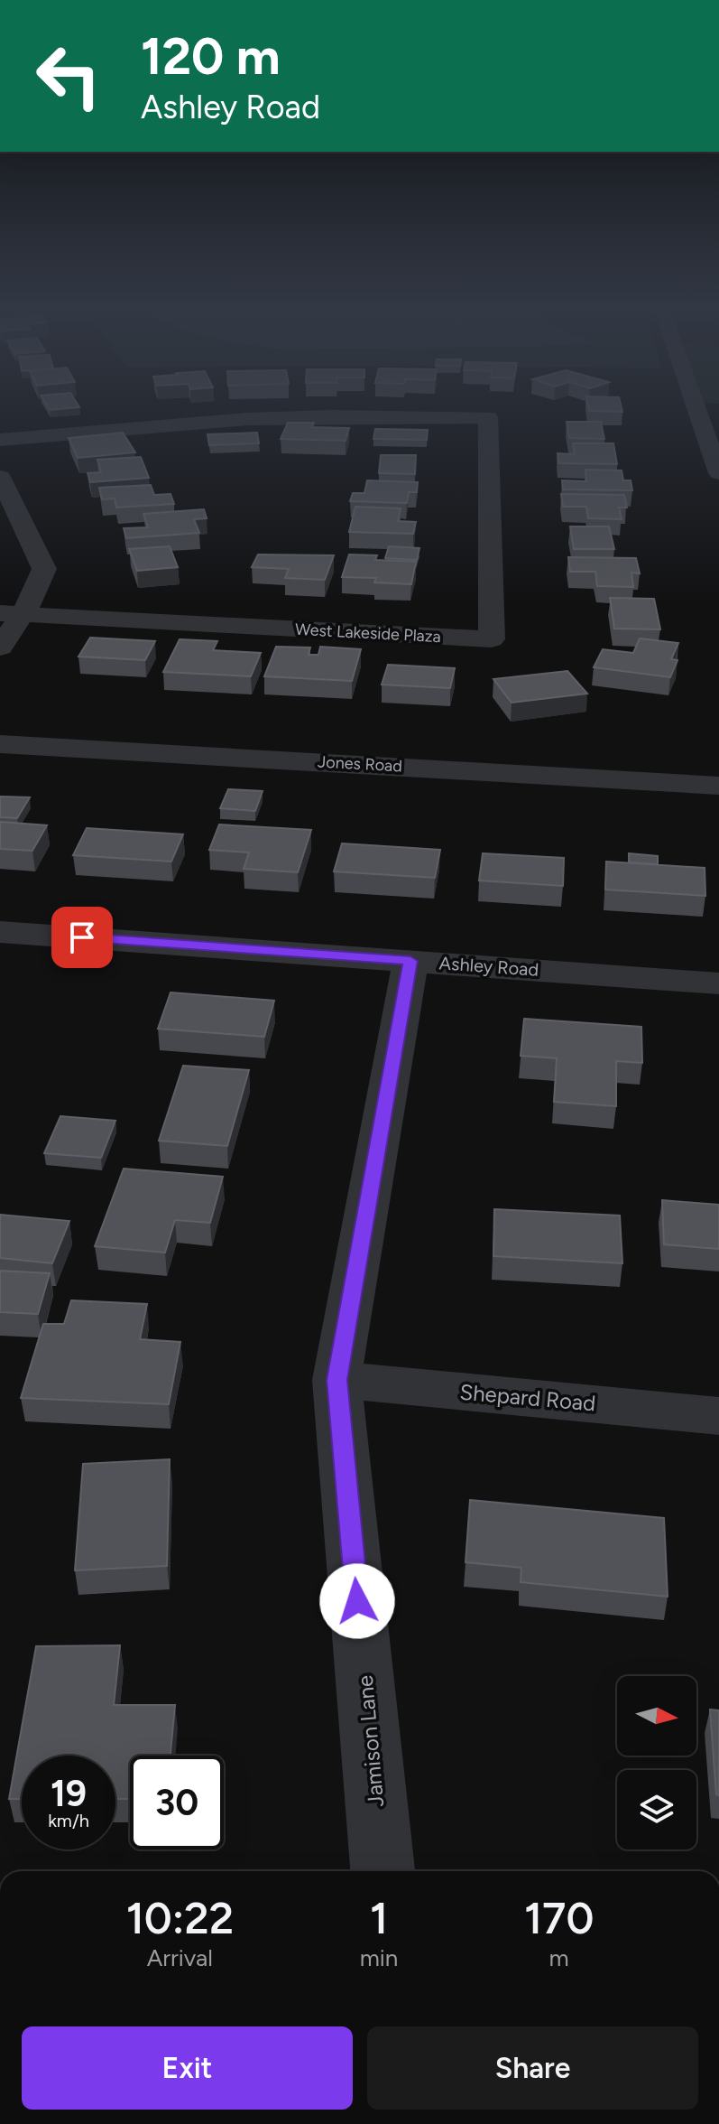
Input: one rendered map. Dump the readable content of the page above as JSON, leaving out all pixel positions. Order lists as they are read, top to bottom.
{
  "streets": {
    "street": [
      "West Lakeside Plaza",
      "Jones Road",
      "Ashley Road",
      "Shepard Road",
      "Jamison Lane"
    ]
  },
  "crossings": [
    ["Ashley Road", "Jamison Lane"],
    ["Shepard Road", "Jamison Lane"]
  ],
  "north": "right",
  "page": {
    "turn": ["120 m", "Ashley Road"],
    "speed": "19 km/h",
    "limit": "30",
    "eta": [
      "10:22",
      "Arrival",
      "1",
      "min",
      "170",
      "m"
    ],
    "buttons": ["Exit", "Share"]
  }
}
